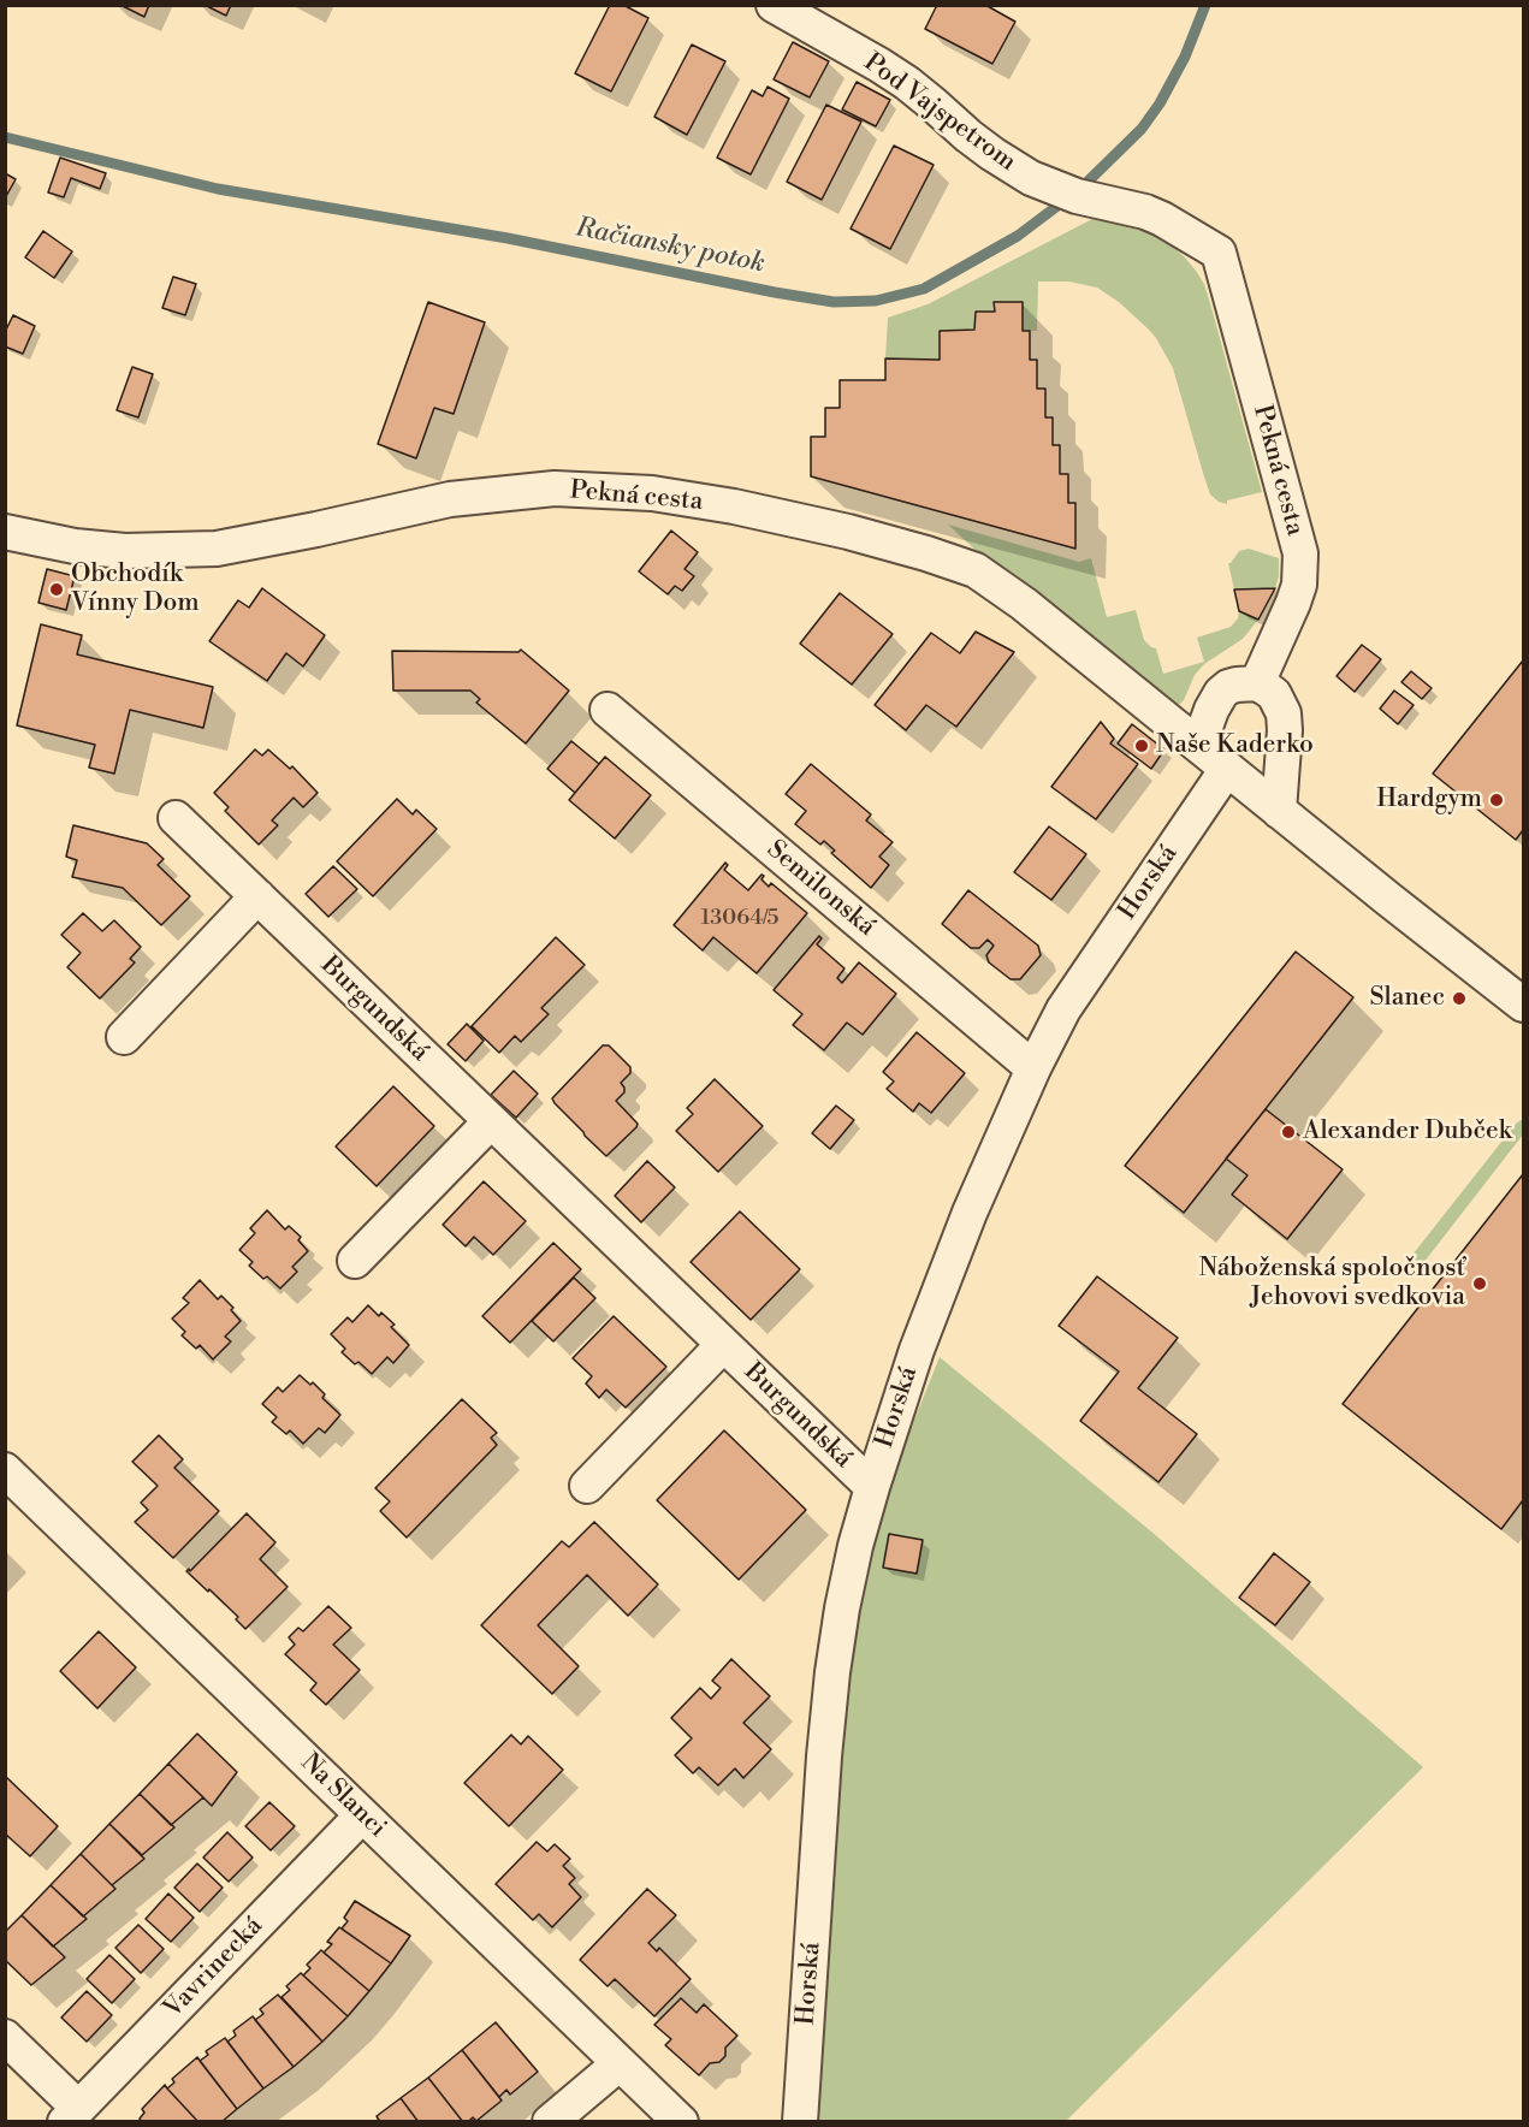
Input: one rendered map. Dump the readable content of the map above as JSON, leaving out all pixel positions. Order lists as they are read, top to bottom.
{
  "streets": {
    "street": [
      "Pod Vajspetrom",
      "Pekná cesta",
      "Horská",
      "Semilonská",
      "Burgundská",
      "Na Slanci",
      "Vavrinecká"
    ]
  },
  "crossings": [
    ["Pod Vajspetrom", "Pekná cesta"],
    ["Pekná cesta", "Horská"],
    ["Horská", "Semilonská"],
    ["Horská", "Burgundská"],
    ["Na Slanci", "Vavrinecká"]
  ],
  "water": ["Račiansky potok"],
  "places": [
    "Obchodík Vínny Dom",
    "Naše Kaderko",
    "Hardgym",
    "Slanec",
    "Alexander Dubček",
    "Náboženská spoločnosť Jehovovi svedkovia"
  ],
  "house_numbers": ["13064/5"]
}
